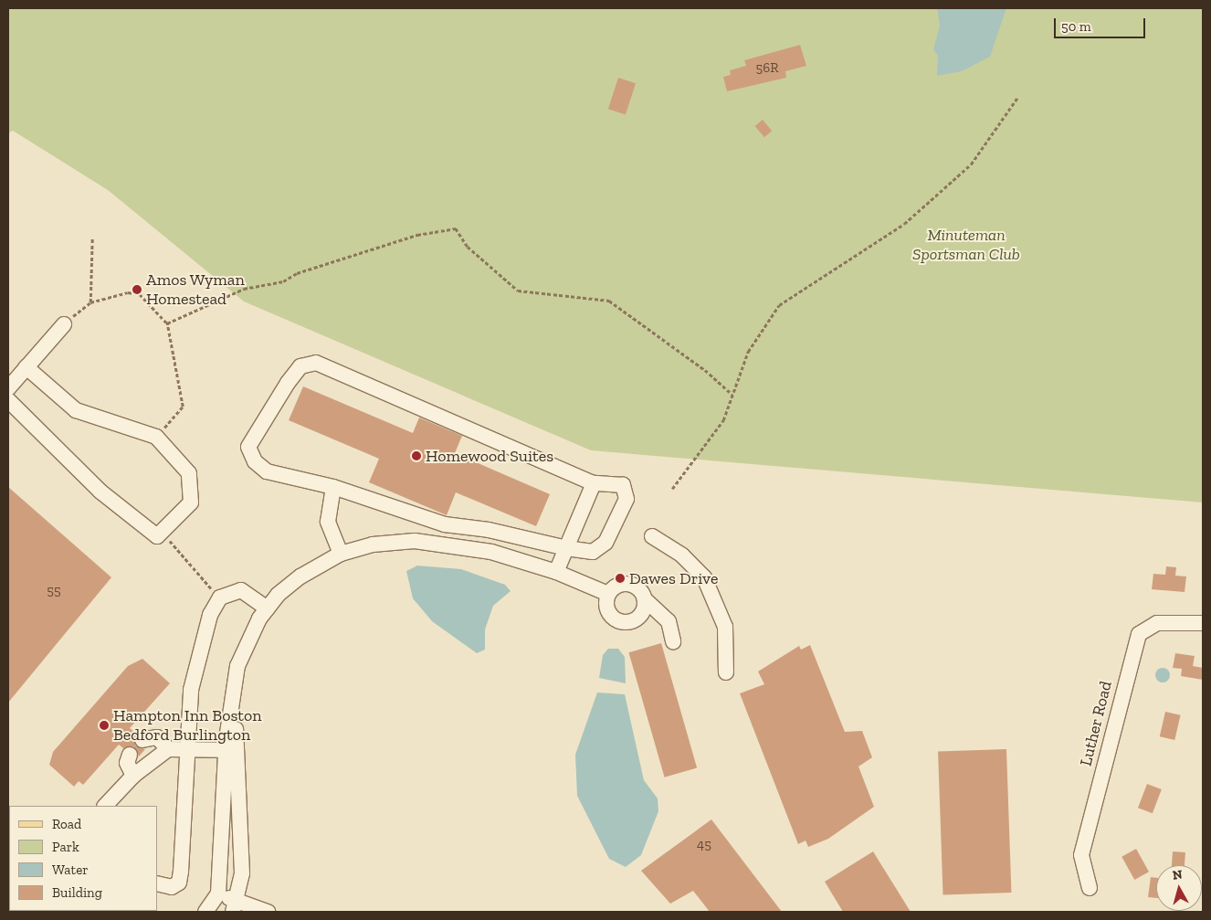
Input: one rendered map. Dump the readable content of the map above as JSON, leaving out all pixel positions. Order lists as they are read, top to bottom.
{
  "streets": {
    "street": ["Luther Road"]
  },
  "parks": ["Minuteman Sportsman Club"],
  "places": [
    "Amos Wyman Homestead",
    "Homewood Suites",
    "Dawes Drive",
    "Hampton Inn Boston Bedford Burlington"
  ],
  "house_numbers": ["56R", "55", "45"],
  "legend": [
    "Road",
    "Park",
    "Water",
    "Building"
  ],
  "scale_bar": "50 m",
  "north": "top"
}
